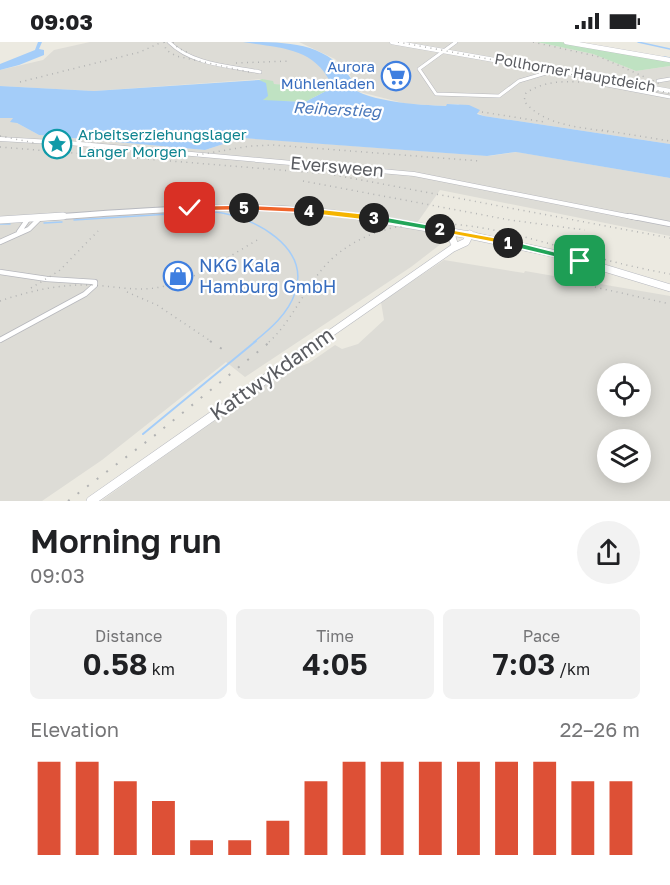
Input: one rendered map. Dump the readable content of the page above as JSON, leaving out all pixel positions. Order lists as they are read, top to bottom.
{
  "streets": {
    "main road": ["Pollhorner Hauptdeich", "Kattwykdamm"],
    "street": ["Eversween"]
  },
  "water": ["Reiherstieg"],
  "places": {
    "supermarket": ["Aurora Mühlenladen"],
    "place": ["Arbeitserziehungslager Langer Morgen"],
    "shop": ["NKG Kala Hamburg GmbH"]
  },
  "page": {
    "status": "09:03",
    "pins": [
      "5",
      "4",
      "3",
      "2",
      "1"
    ],
    "heading": ["Morning run", "09:03"],
    "stats": [
      ["Distance", "0.58 km"],
      ["Time", "4:05"],
      ["Pace", "7:03 /km"]
    ],
    "chart": ["Elevation", "22–26 m"]
  }
}
